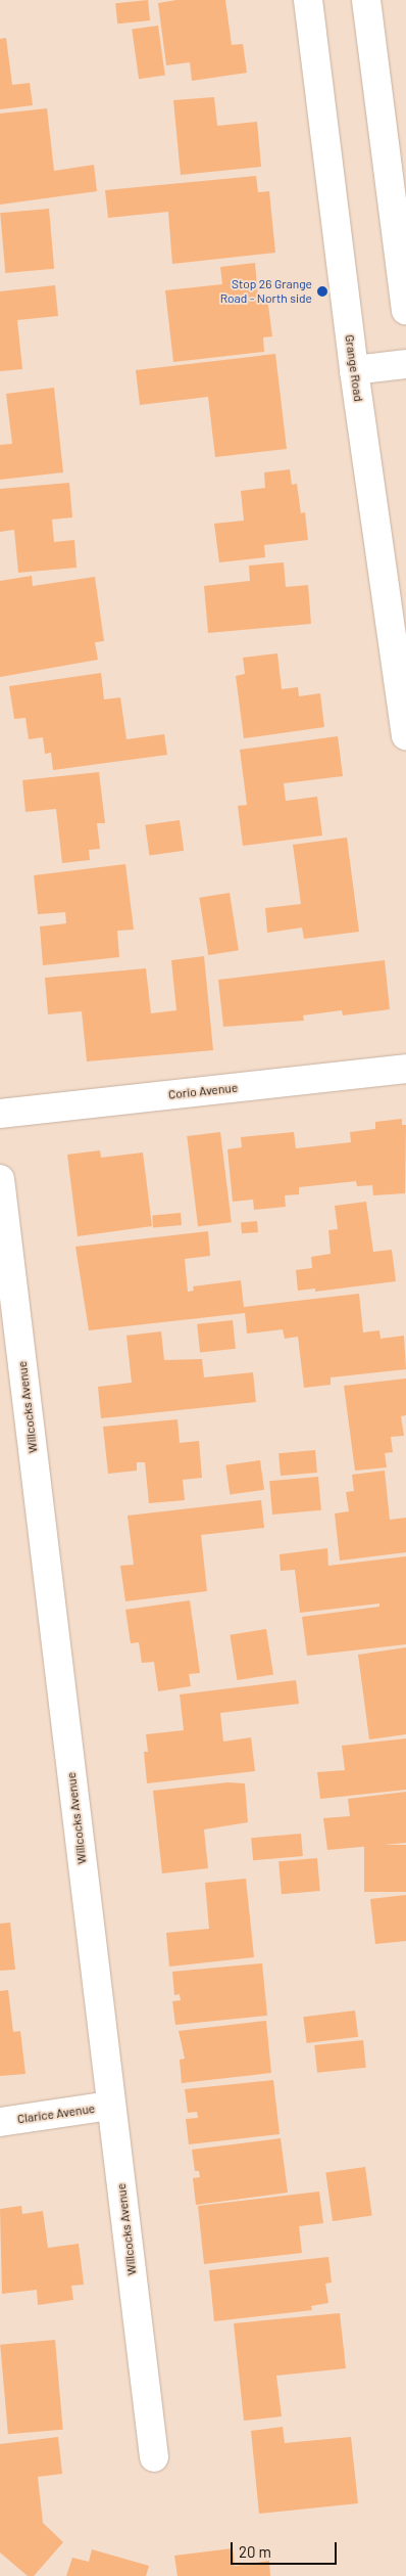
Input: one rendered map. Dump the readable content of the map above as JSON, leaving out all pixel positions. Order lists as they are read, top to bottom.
{
  "streets": {
    "street": [
      "Grange Road",
      "Corio Avenue",
      "Willcocks Avenue",
      "Clarice Avenue"
    ]
  },
  "crossings": [
    ["Willcocks Avenue", "Clarice Avenue"]
  ],
  "places": ["Stop 26 Grange Road - North side"],
  "scale_bar": "20 m"
}
